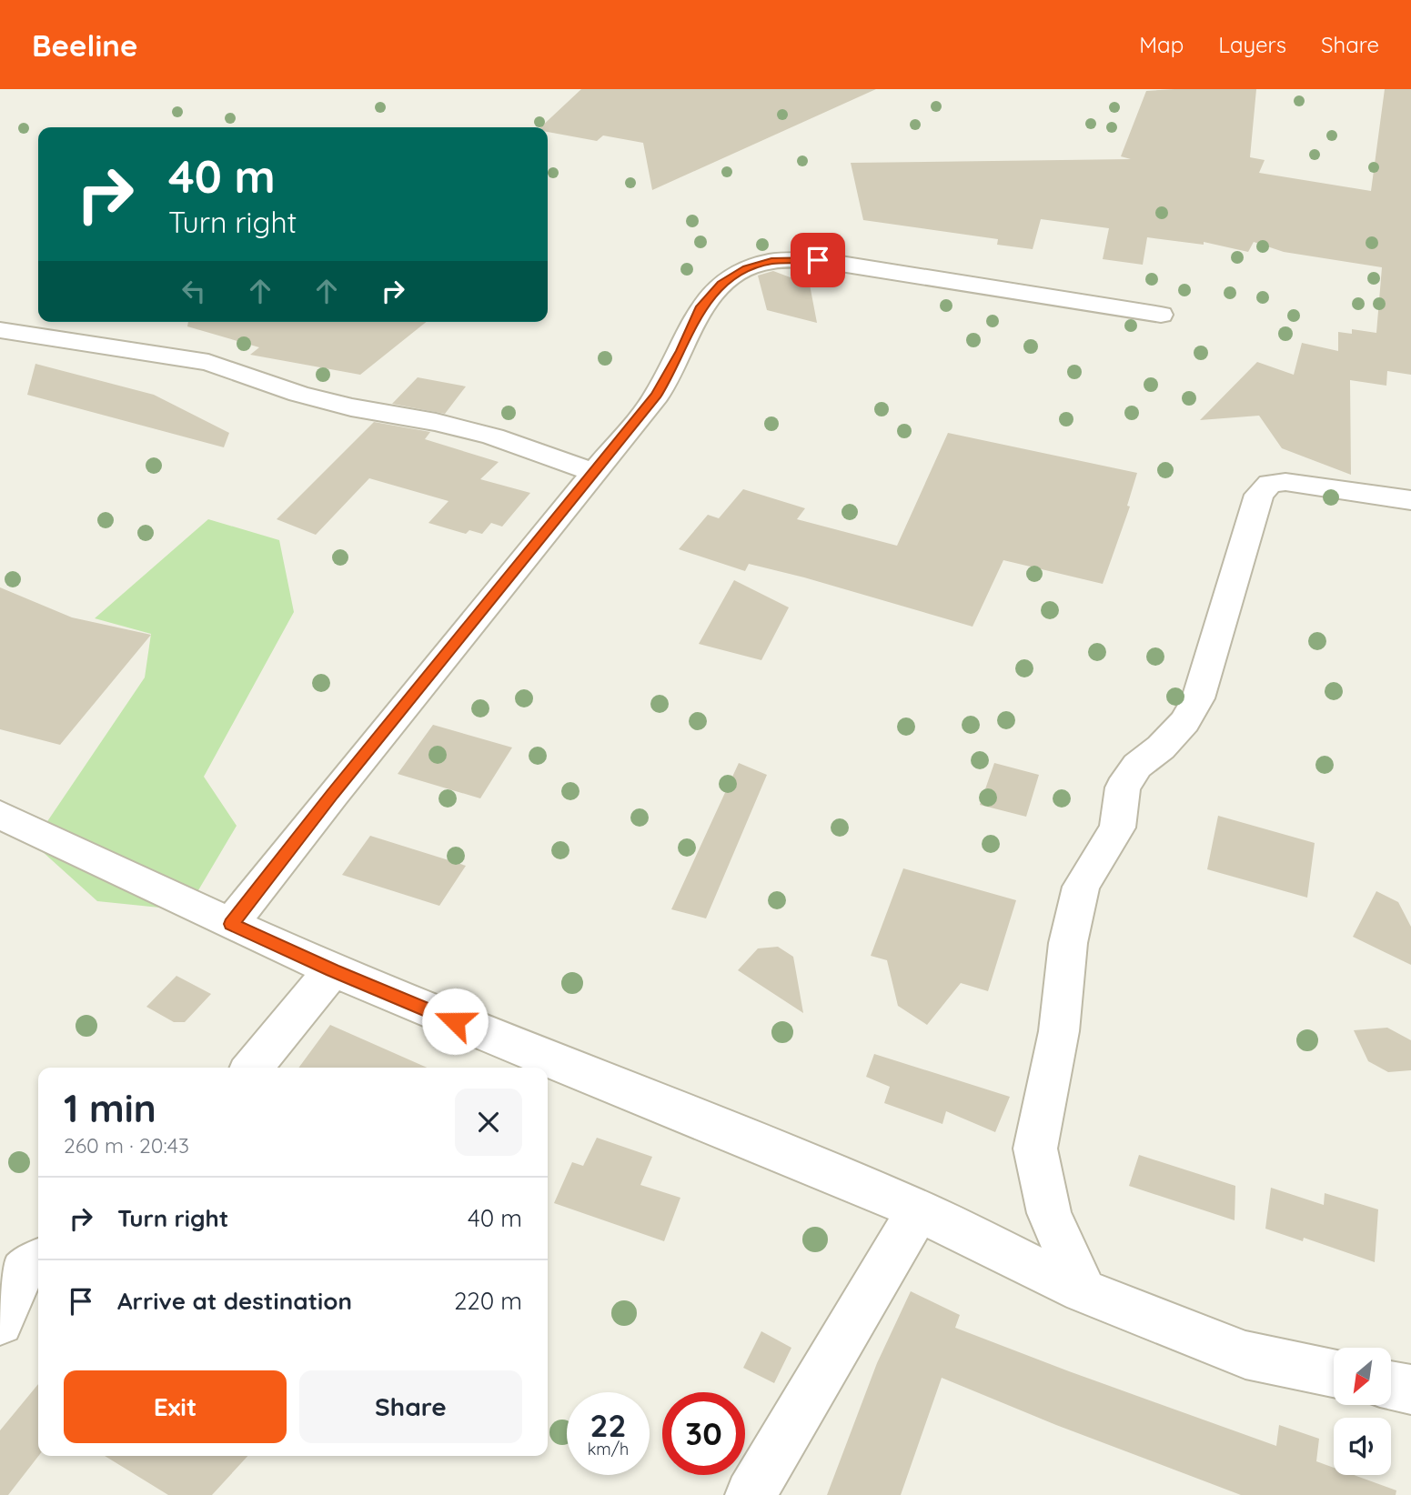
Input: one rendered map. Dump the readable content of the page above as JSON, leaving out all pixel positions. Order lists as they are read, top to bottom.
{
  "north": "bottom left",
  "page": {
    "header": "Beeline",
    "nav": ["Map", "Layers", "Share"],
    "turn": ["40 m", "Turn right"],
    "heading": ["1 min", "260 m · 20:43"],
    "list": [
      {
        "name": "Turn right",
        "value": "40 m"
      },
      {
        "name": "Arrive at destination",
        "value": "220 m"
      }
    ],
    "buttons": ["Exit", "Share"],
    "speed": "22 km/h",
    "limit": "30"
  }
}
